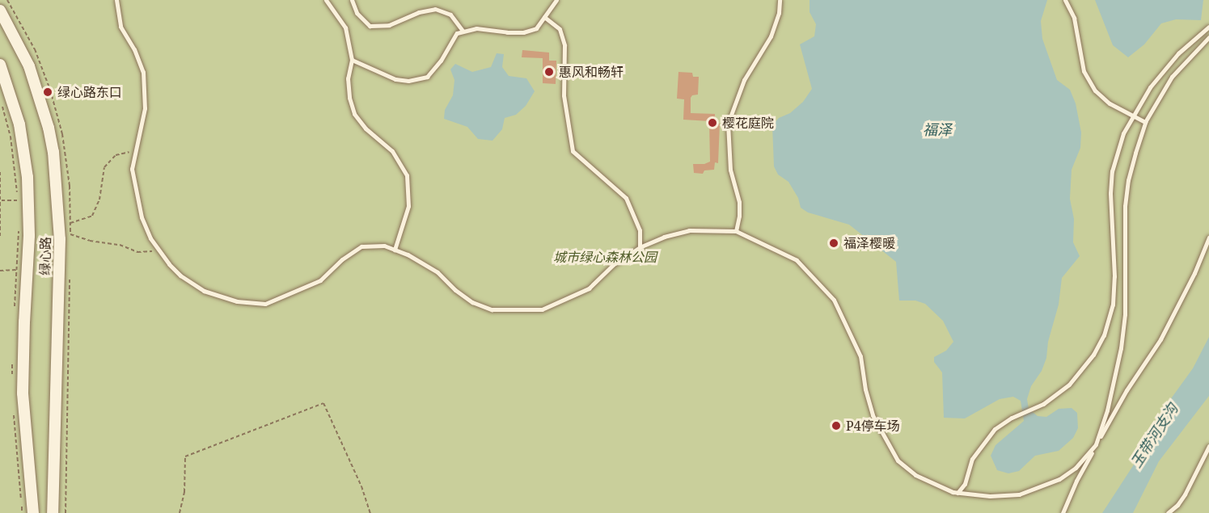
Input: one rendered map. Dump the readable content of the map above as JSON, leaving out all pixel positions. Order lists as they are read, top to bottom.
{
  "streets": {
    "main road": ["绿心路"]
  },
  "water": ["福泽", "玉带河支沟"],
  "parks": ["城市绿心森林公园"],
  "places": [
    "惠风和畅轩",
    "绿心路东口",
    "樱花庭院",
    "福泽樱暖",
    "P4停车场"
  ]
}
